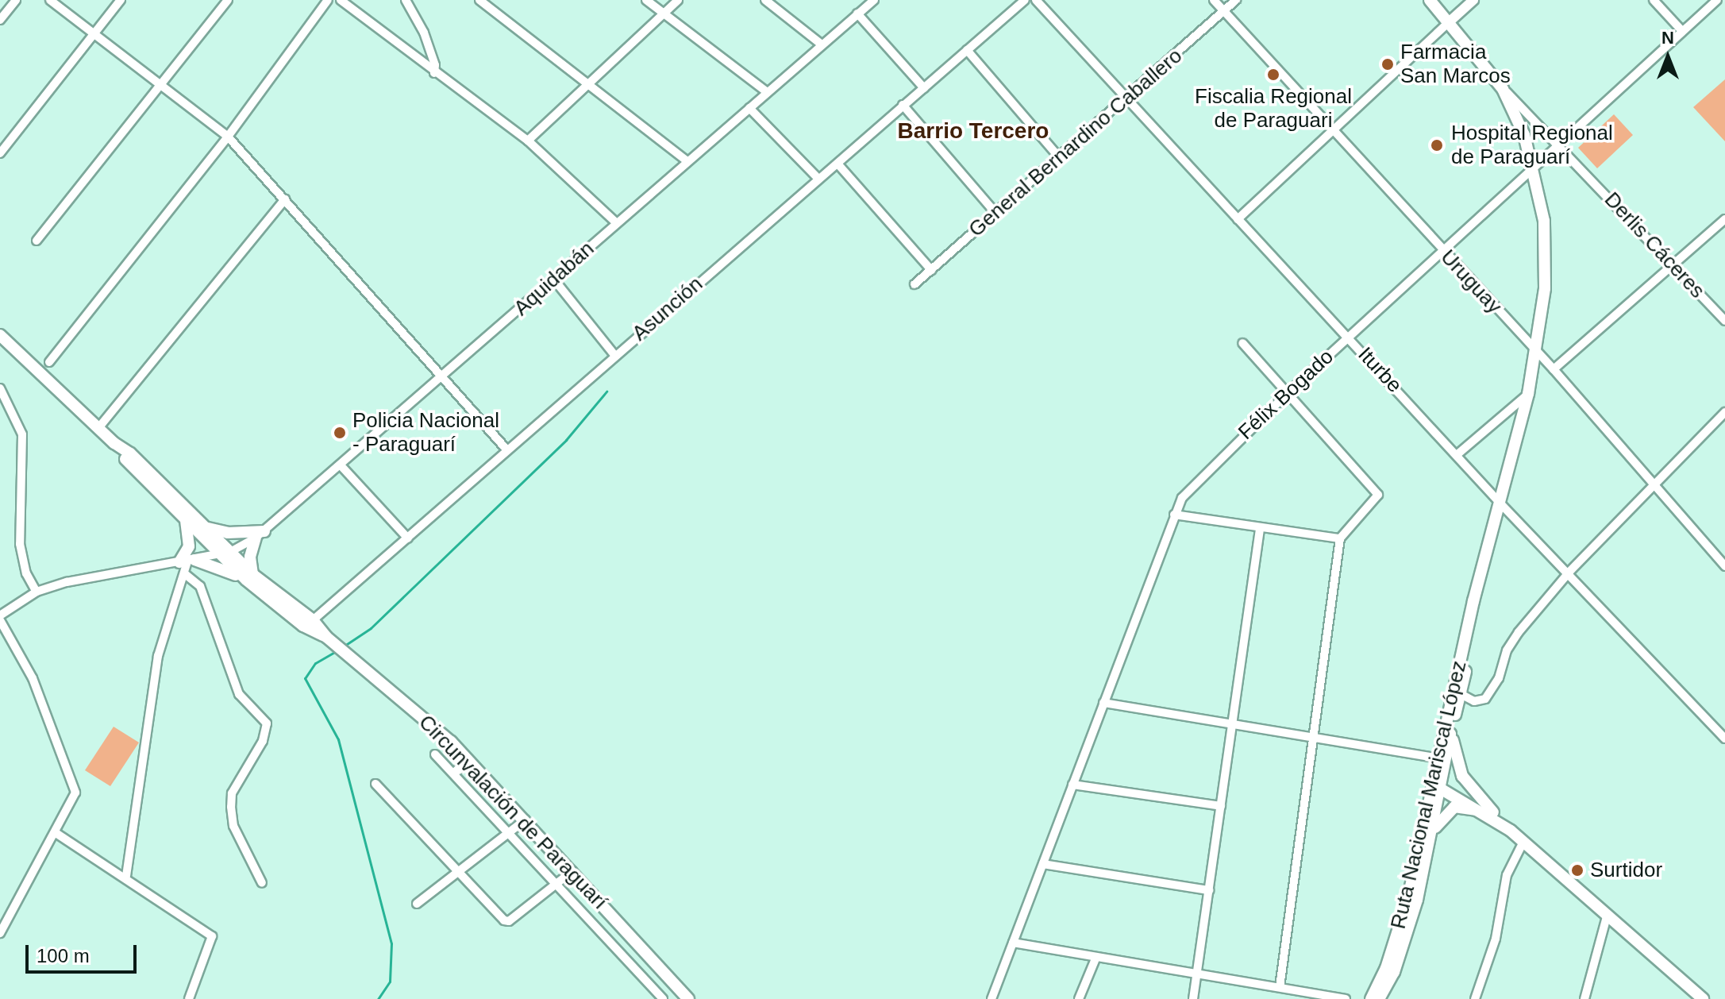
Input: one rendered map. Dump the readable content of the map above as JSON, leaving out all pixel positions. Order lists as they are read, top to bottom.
{
  "streets": {
    "highway": ["Ruta Nacional Mariscal López", "Circunvalación de Paraguarí"],
    "street": [
      "General Bernardino Caballero",
      "Derlis Cáceres",
      "Aquidabán",
      "Uruguay",
      "Asunción",
      "Iturbe",
      "Félix Bogado"
    ]
  },
  "crossings": [
    ["General Bernardino Caballero", "Uruguay"],
    ["General Bernardino Caballero", "Iturbe"],
    ["Derlis Cáceres", "Félix Bogado"],
    ["Derlis Cáceres", "Ruta Nacional Mariscal López"],
    ["Aquidabán", "Circunvalación de Paraguarí"],
    ["Uruguay", "Félix Bogado"],
    ["Uruguay", "Ruta Nacional Mariscal López"],
    ["Asunción", "Circunvalación de Paraguarí"],
    ["Iturbe", "Félix Bogado"],
    ["Iturbe", "Ruta Nacional Mariscal López"],
    ["Félix Bogado", "Ruta Nacional Mariscal López"]
  ],
  "districts": ["Barrio Tercero"],
  "places": [
    "Farmacia San Marcos",
    "Fiscalia Regional de Paraguari",
    "Hospital Regional de Paraguarí",
    "Policia Nacional - Paraguarí",
    "Surtidor"
  ],
  "scale_bar": "100 m",
  "north": "top"
}
